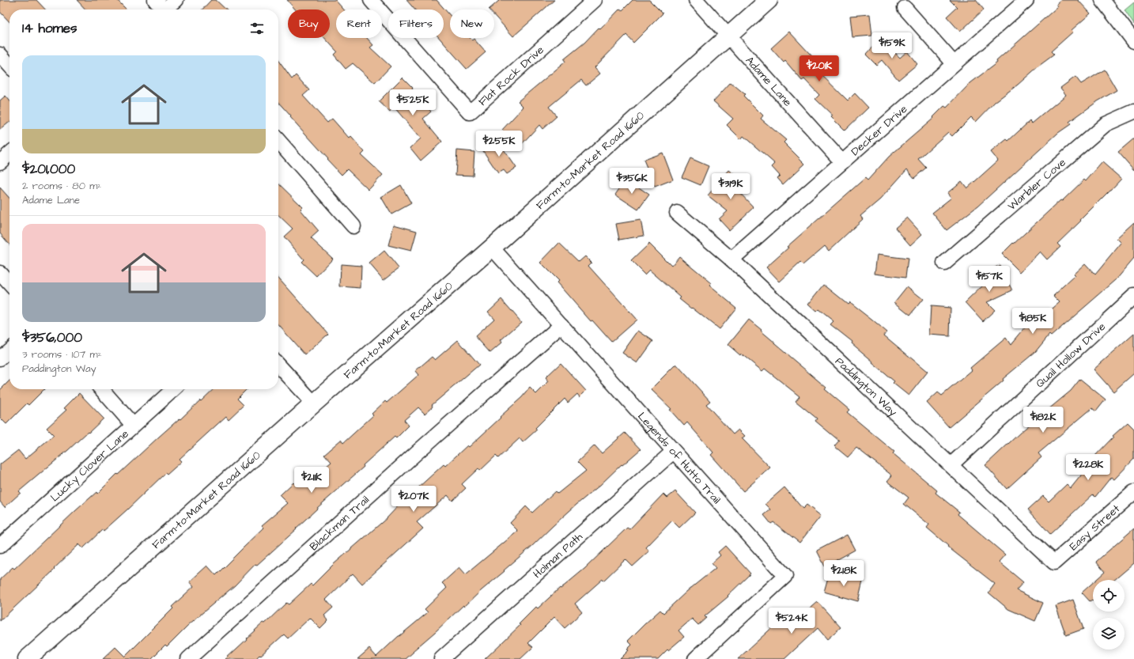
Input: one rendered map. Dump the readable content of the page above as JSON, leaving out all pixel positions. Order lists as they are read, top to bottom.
{
  "streets": {
    "main road": ["Farm-to-Market Road 1660"],
    "street": [
      "Flat Rock Drive",
      "Adame Lane",
      "Decker Drive",
      "Warbler Cove",
      "Quail Hollow Drive",
      "Paddington Way",
      "Legends of Hutto Trail",
      "Lucky Clover Lane",
      "Blackman Trail",
      "Easy Street",
      "Holman Path"
    ]
  },
  "crossings": [
    ["Adame Lane", "Decker Drive"],
    ["Adame Lane", "Farm-to-Market Road 1660"],
    ["Decker Drive", "Paddington Way"],
    ["Farm-to-Market Road 1660", "Legends of Hutto Trail"],
    ["Quail Hollow Drive", "Paddington Way"],
    ["Paddington Way", "Easy Street"],
    ["Legends of Hutto Trail", "Blackman Trail"],
    ["Legends of Hutto Trail", "Holman Path"]
  ],
  "page": {
    "chip": [
      "Buy",
      "Rent",
      "Filters",
      "New"
    ],
    "heading": "14 homes",
    "price": [
      "$159K",
      "$201K",
      "$525K",
      "$255K",
      "$356K",
      "$319K",
      "$157K",
      "$185K",
      "$182K",
      "$228K",
      "$211K",
      "$207K",
      "$218K",
      "$524K"
    ],
    "list": [
      {
        "name": "$201,000",
        "note": "2 rooms · 80 m² · Adame Lane"
      },
      {
        "name": "$356,000",
        "note": "3 rooms · 107 m² · Paddington Way"
      }
    ]
  }
}
